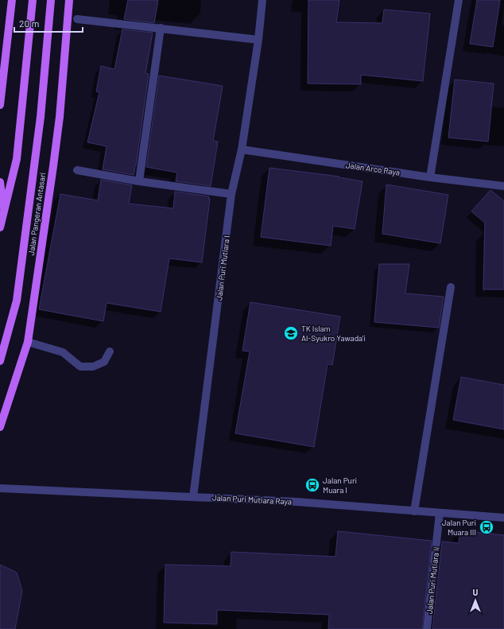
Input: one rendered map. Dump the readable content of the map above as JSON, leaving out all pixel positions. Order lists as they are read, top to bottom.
{
  "streets": {
    "main road": ["Jalan Pangeran Antasari"],
    "street": [
      "Jalan Arco Raya",
      "Jalan Puri Mutiara I",
      "Jalan Puri Mutiara Raya",
      "Jalan Puri Mutiara II"
    ]
  },
  "crossings": [
    ["Jalan Arco Raya", "Jalan Puri Mutiara I"],
    ["Jalan Puri Mutiara I", "Jalan Puri Mutiara Raya"],
    ["Jalan Puri Mutiara Raya", "Jalan Puri Mutiara II"]
  ],
  "places": {
    "school or university": ["TK Islam Al-Syukro Yawada'i"],
    "bus stop": ["Jalan Puri Muara I", "Jalan Puri Muara III"]
  },
  "scale_bar": "20 m",
  "north": "top"
}
